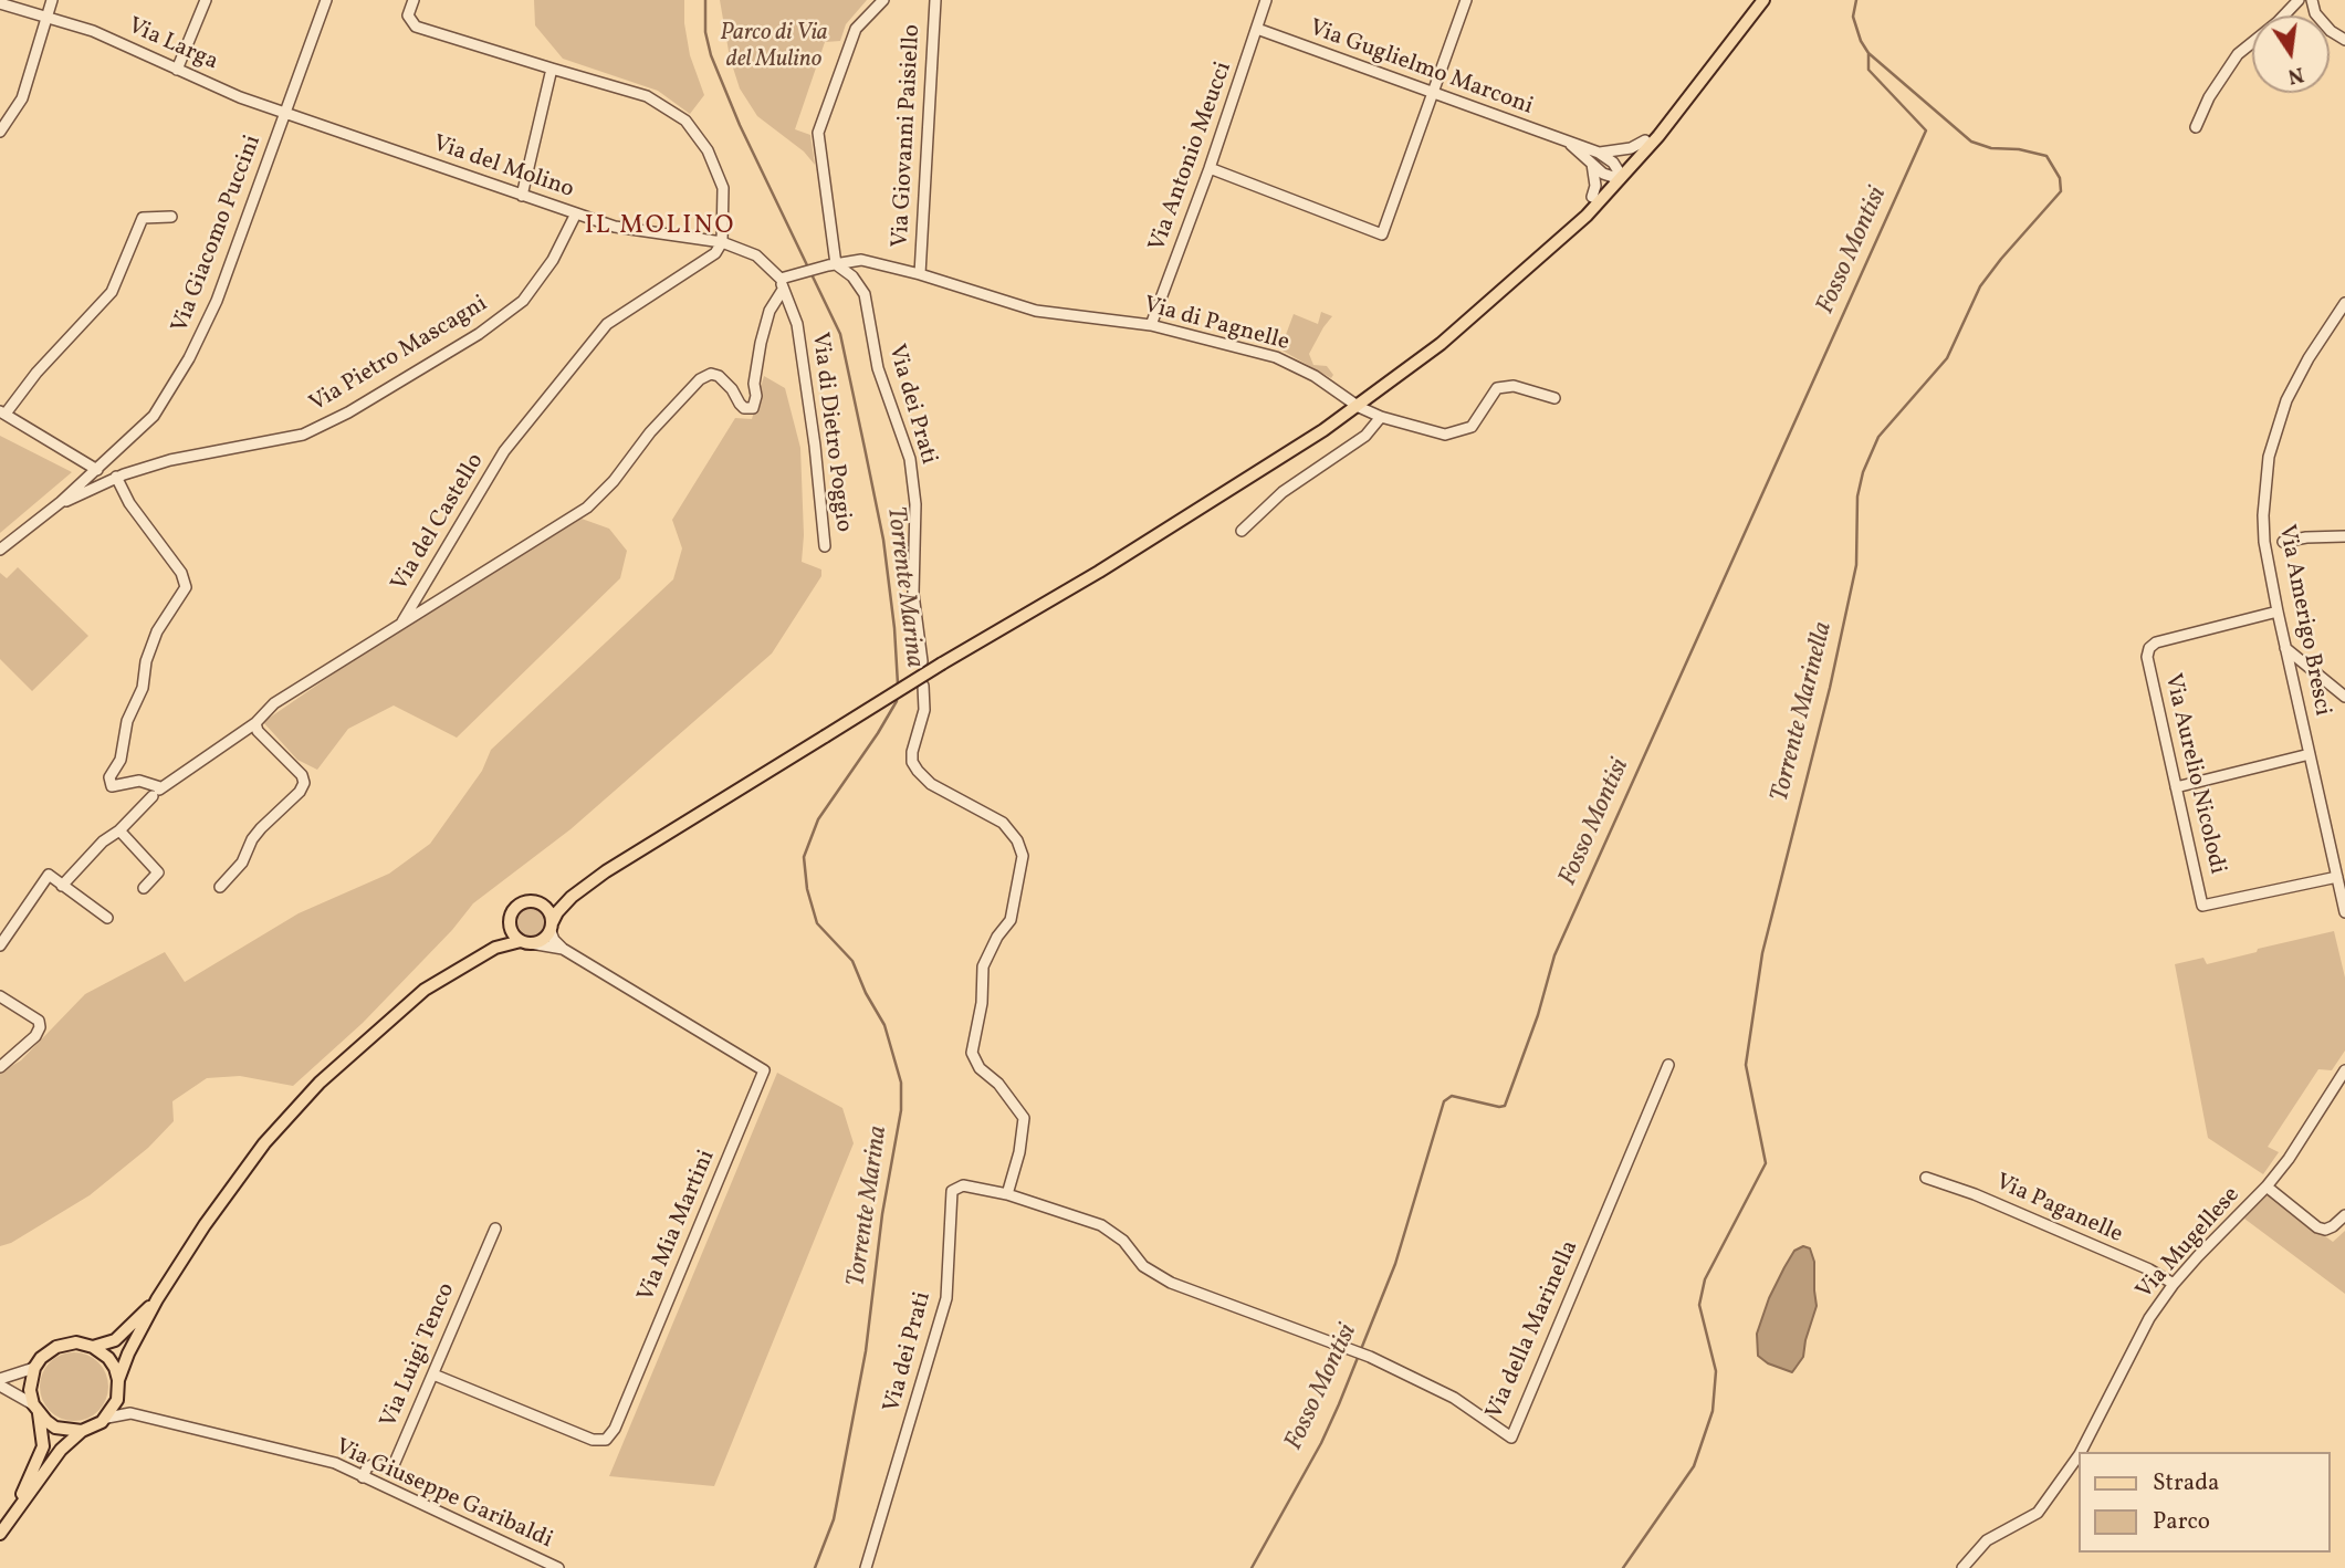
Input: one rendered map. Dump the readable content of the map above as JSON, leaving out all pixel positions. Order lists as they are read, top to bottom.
{
  "streets": {
    "street": [
      "Via Larga",
      "Via Guglielmo Marconi",
      "Via Giovanni Paisiello",
      "Via Antonio Meucci",
      "Via del Molino",
      "Via Giacomo Puccini",
      "Via di Pagnelle",
      "Via Pietro Mascagni",
      "Via dei Prati",
      "Via di Dietro Poggio",
      "Via del Castello",
      "Via Amerigo Bresci",
      "Via Aurelio Nicolodi",
      "Via Paganelle",
      "Via Mia Martini",
      "Via Mugellese",
      "Via della Marinella",
      "Via Luigi Tenco",
      "Via Giuseppe Garibaldi"
    ]
  },
  "crossings": [
    ["Via Larga", "Via del Molino"],
    ["Via Larga", "Via Giacomo Puccini"],
    ["Via Guglielmo Marconi", "Via Antonio Meucci"],
    ["Via Giovanni Paisiello", "Via di Pagnelle"],
    ["Via Antonio Meucci", "Via di Pagnelle"],
    ["Via del Molino", "Via Giacomo Puccini"],
    ["Via del Molino", "Via Pietro Mascagni"],
    ["Via del Molino", "Via di Dietro Poggio"],
    ["Via del Molino", "Via del Castello"],
    ["Via Giacomo Puccini", "Via Pietro Mascagni"],
    ["Via di Pagnelle", "Via dei Prati"],
    ["Via dei Prati", "Via della Marinella"],
    ["Via Amerigo Bresci", "Via Aurelio Nicolodi"],
    ["Via Paganelle", "Via Mugellese"],
    ["Via Mia Martini", "Via Luigi Tenco"],
    ["Via Luigi Tenco", "Via Giuseppe Garibaldi"]
  ],
  "districts": ["IL MOLINO"],
  "water": ["Fosso Montisi", "Torrente Marina", "Torrente Marinella"],
  "parks": ["Parco di Via del Mulino"],
  "legend": ["Strada", "Parco"],
  "north": "bottom"
}
